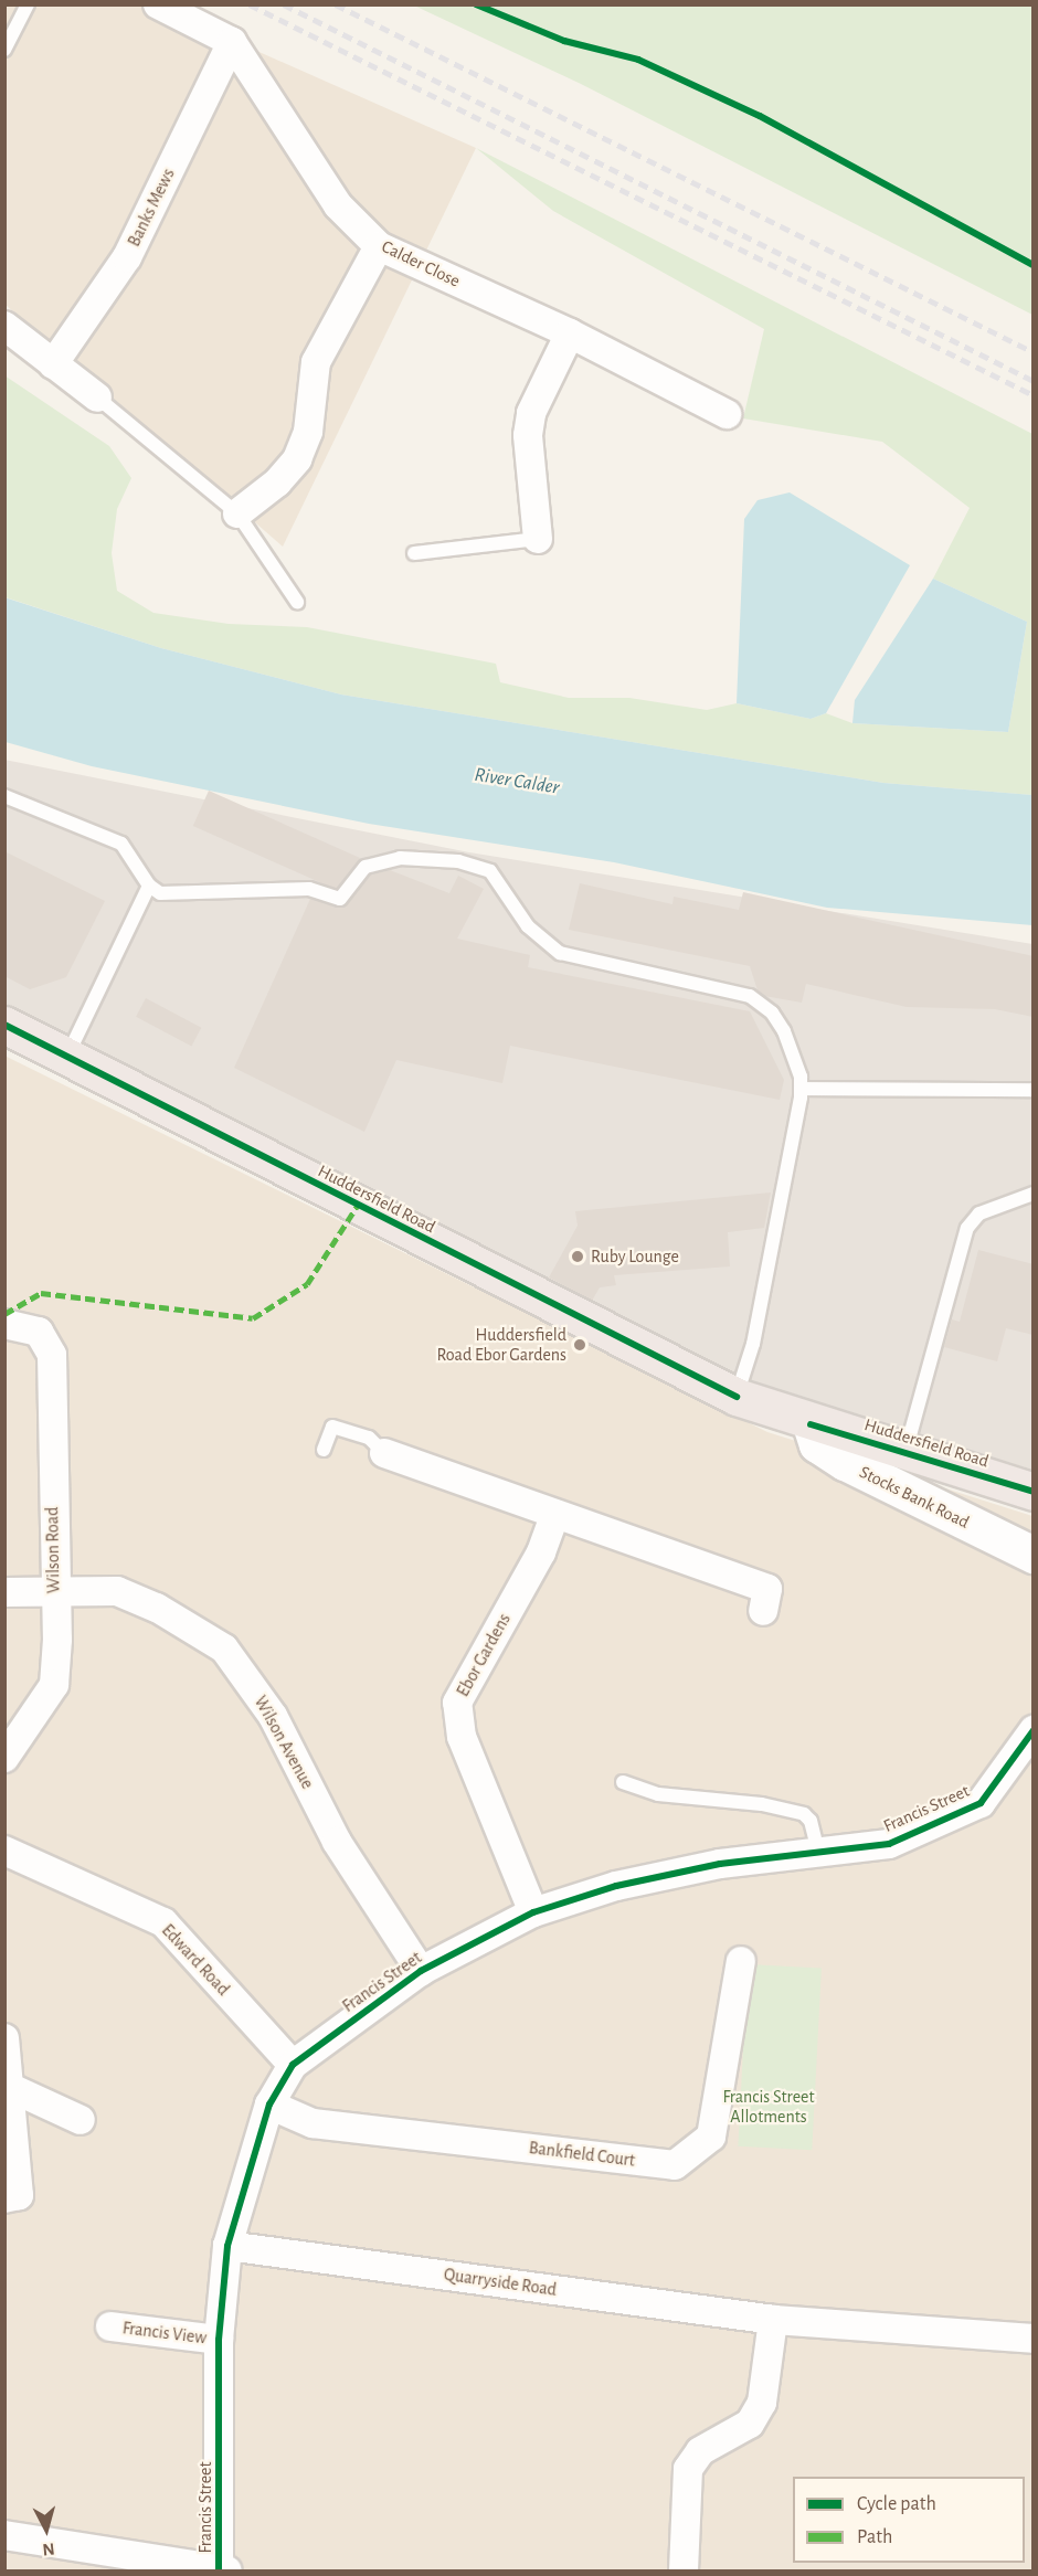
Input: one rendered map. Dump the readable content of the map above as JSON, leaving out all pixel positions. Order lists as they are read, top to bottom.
{
  "streets": {
    "highway": ["Huddersfield Road"],
    "street": [
      "Banks Mews",
      "Calder Close",
      "Stocks Bank Road",
      "Wilson Road",
      "Ebor Gardens",
      "Wilson Avenue",
      "Francis Street",
      "Edward Road",
      "Bankfield Court",
      "Quarryside Road",
      "Francis View"
    ]
  },
  "crossings": [
    ["Banks Mews", "Calder Close"],
    ["Huddersfield Road", "Stocks Bank Road"],
    ["Wilson Road", "Wilson Avenue"],
    ["Ebor Gardens", "Francis Street"],
    ["Wilson Avenue", "Francis Street"],
    ["Francis Street", "Edward Road"],
    ["Francis Street", "Bankfield Court"],
    ["Francis Street", "Quarryside Road"],
    ["Francis Street", "Francis View"]
  ],
  "water": ["River Calder"],
  "parks": ["Francis Street Allotments"],
  "places": ["Ruby Lounge", "Huddersfield Road Ebor Gardens"],
  "legend": ["Cycle path", "Path"],
  "north": "bottom"
}
